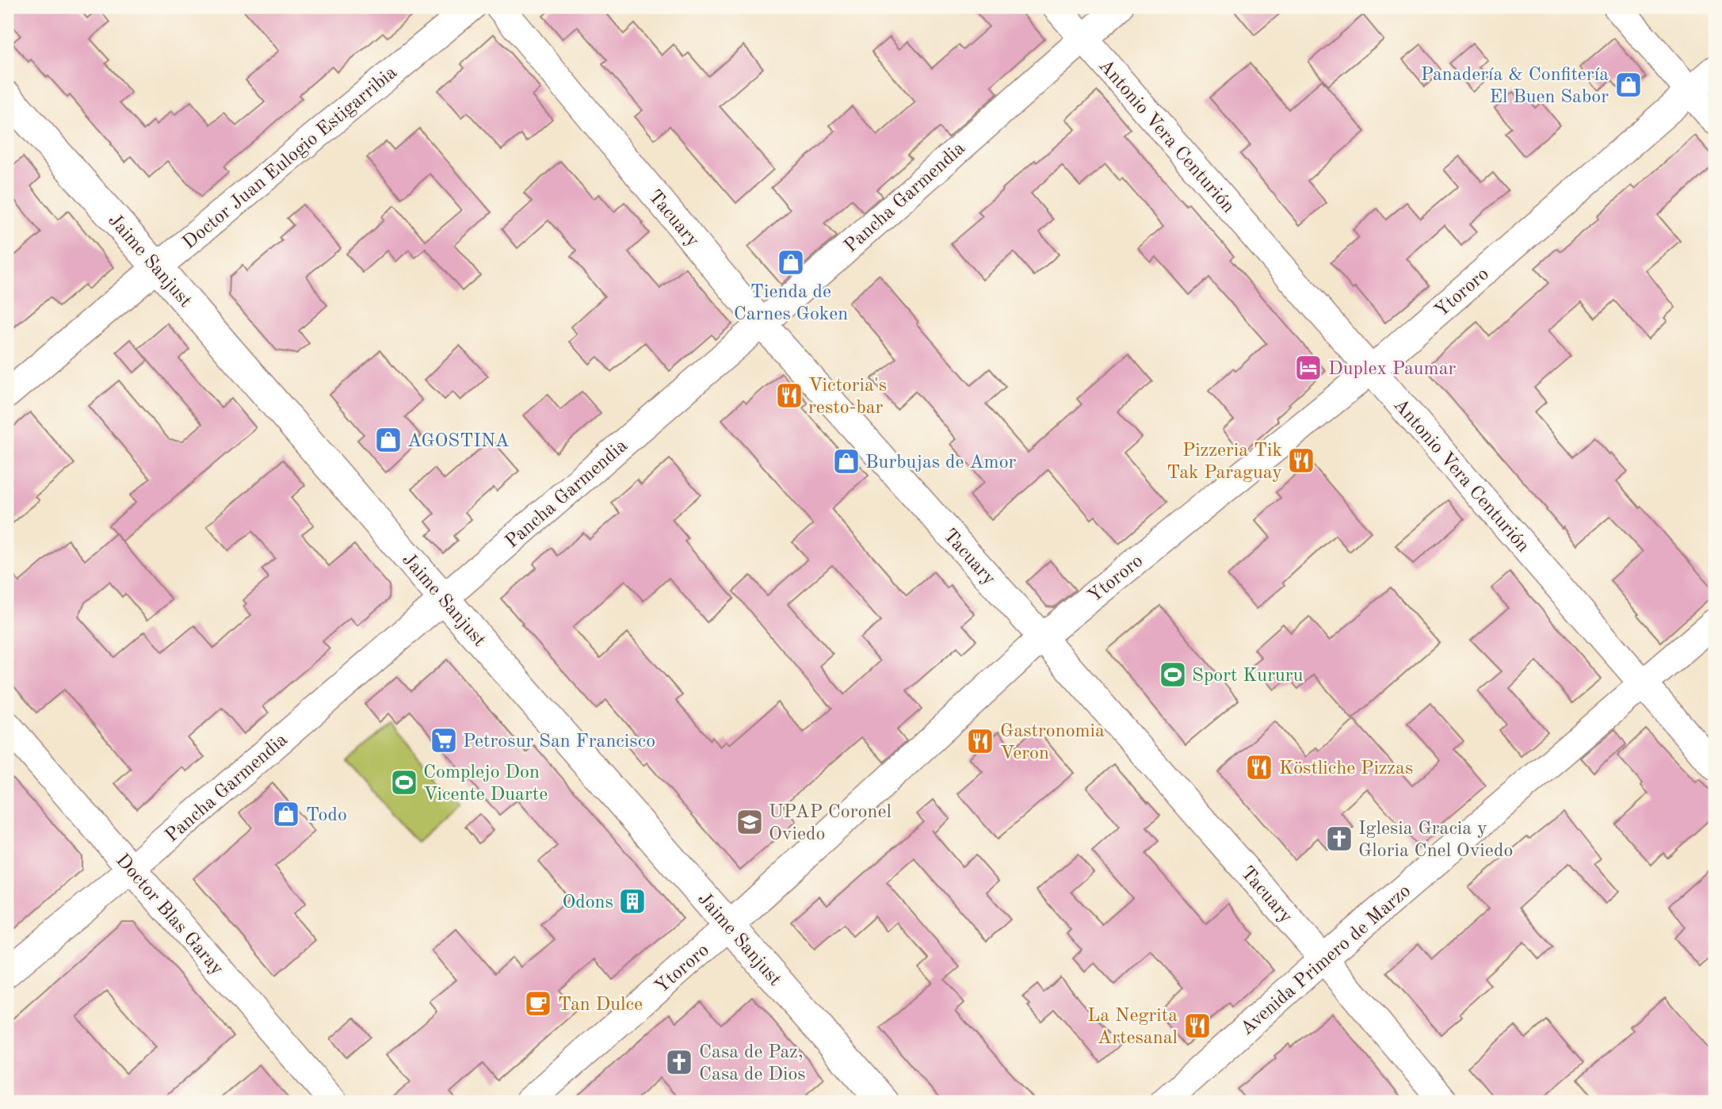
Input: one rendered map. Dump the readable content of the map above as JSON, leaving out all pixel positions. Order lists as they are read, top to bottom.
{
  "streets": {
    "main road": ["Jaime Sanjust"],
    "street": [
      "Antonio Vera Centurión",
      "Doctor Juan Eulogio Estigarribia",
      "Pancha Garmendia",
      "Tacuary",
      "Ytororo",
      "Doctor Blas Garay",
      "Avenida Primero de Marzo"
    ]
  },
  "crossings": [
    ["Antonio Vera Centurión", "Pancha Garmendia"],
    ["Antonio Vera Centurión", "Ytororo"],
    ["Antonio Vera Centurión", "Avenida Primero de Marzo"],
    ["Doctor Juan Eulogio Estigarribia", "Jaime Sanjust"],
    ["Pancha Garmendia", "Tacuary"],
    ["Pancha Garmendia", "Jaime Sanjust"],
    ["Pancha Garmendia", "Doctor Blas Garay"],
    ["Tacuary", "Ytororo"],
    ["Tacuary", "Avenida Primero de Marzo"],
    ["Jaime Sanjust", "Ytororo"]
  ],
  "places": {
    "shop": [
      "Panadería & Confitería El Buen Sabor",
      "Tienda de Carnes Goken",
      "AGOSTINA",
      "Burbujas de Amor",
      "Todo"
    ],
    "hotel": ["Duplex Paumar"],
    "restaurant": [
      "Victoria's resto-bar",
      "Pizzeria Tik Tak Paraguay",
      "Gastronomia Veron",
      "Köstliche Pizzas",
      "La Negrita Artesanal"
    ],
    "sports": ["Sport Kururu", "Complejo Don Vicente Duarte"],
    "supermarket": ["Petrosur San Francisco"],
    "school or university": ["UPAP Coronel Oviedo"],
    "church": ["Iglesia Gracia y Gloria Cnel Oviedo", "Casa de Paz, Casa de Dios"],
    "building": ["Odons"],
    "cafe": ["Tan Dulce"]
  }
}
